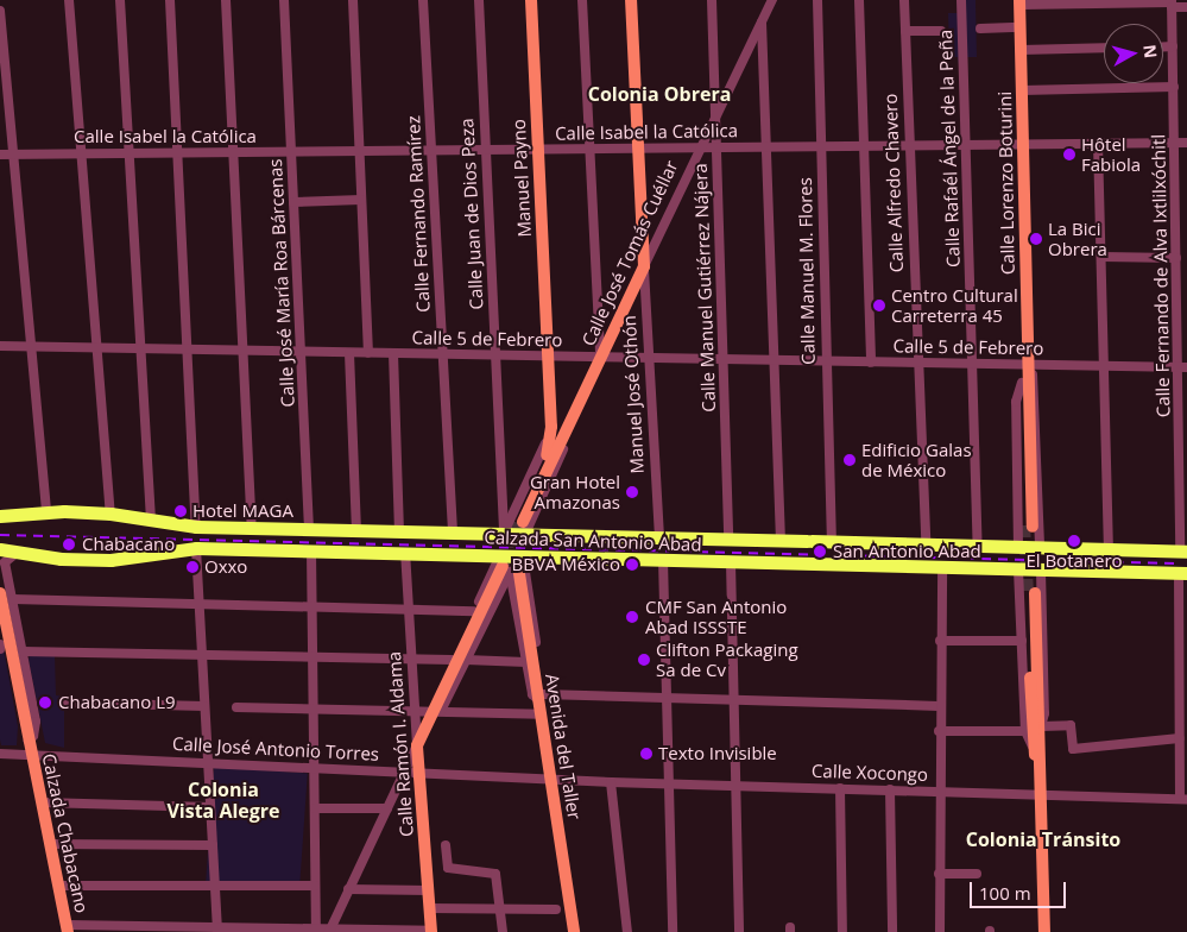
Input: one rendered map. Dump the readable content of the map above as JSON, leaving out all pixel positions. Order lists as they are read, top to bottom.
{
  "streets": {
    "highway": ["Calzada San Antonio Abad"],
    "main road": [
      "Manuel Payno",
      "Calle Lorenzo Boturini",
      "Calle José Tomás Cuéllar",
      "Manuel José Othón",
      "Calle Ramón I. Aldama",
      "Avenida del Taller",
      "Calzada Chabacano"
    ],
    "street": [
      "Calle Isabel la Católica",
      "Calle Rafaél Ángel de la Peña",
      "Calle Alfredo Chavero",
      "Calle Fernando Ramírez",
      "Calle Juan de Dios Peza",
      "Calle Manuel M. Flores",
      "Calle Fernando de Alva Ixtlilxóchitl",
      "Calle José María Roa Bárcenas",
      "Calle Manuel Gutiérrez Nájera",
      "Calle 5 de Febrero",
      "Calle José Antonio Torres",
      "Calle Xocongo"
    ]
  },
  "crossings": [
    ["Calle Isabel la Católica", "Calle Rafaél Ángel de la Peña"],
    ["Calle Isabel la Católica", "Manuel Payno"],
    ["Calle Isabel la Católica", "Calle Alfredo Chavero"],
    ["Calle Isabel la Católica", "Calle Lorenzo Boturini"],
    ["Calle Isabel la Católica", "Calle Fernando Ramírez"],
    ["Calle Isabel la Católica", "Calle Juan de Dios Peza"],
    ["Calle Isabel la Católica", "Calle José Tomás Cuéllar"],
    ["Calle Isabel la Católica", "Calle Manuel M. Flores"],
    ["Calle Isabel la Católica", "Calle Fernando de Alva Ixtlilxóchitl"],
    ["Calle Isabel la Católica", "Calle José María Roa Bárcenas"],
    ["Calle Isabel la Católica", "Calle Manuel Gutiérrez Nájera"],
    ["Calle Isabel la Católica", "Manuel José Othón"],
    ["Calle Rafaél Ángel de la Peña", "Calle 5 de Febrero"],
    ["Calle Rafaél Ángel de la Peña", "Calzada San Antonio Abad"],
    ["Manuel Payno", "Calle 5 de Febrero"],
    ["Calle Alfredo Chavero", "Calle 5 de Febrero"],
    ["Calle Alfredo Chavero", "Calzada San Antonio Abad"],
    ["Calle Lorenzo Boturini", "Calle 5 de Febrero"],
    ["Calle Lorenzo Boturini", "Calzada San Antonio Abad"],
    ["Calle Fernando Ramírez", "Calle 5 de Febrero"],
    ["Calle Fernando Ramírez", "Calzada San Antonio Abad"],
    ["Calle Juan de Dios Peza", "Calle 5 de Febrero"],
    ["Calle Juan de Dios Peza", "Calzada San Antonio Abad"],
    ["Calle José Tomás Cuéllar", "Calle Manuel Gutiérrez Nájera"],
    ["Calle José Tomás Cuéllar", "Calle 5 de Febrero"],
    ["Calle José Tomás Cuéllar", "Manuel José Othón"],
    ["Calle José Tomás Cuéllar", "Calzada San Antonio Abad"],
    ["Calle Manuel M. Flores", "Calle 5 de Febrero"],
    ["Calle Manuel M. Flores", "Calzada San Antonio Abad"],
    ["Calle Fernando de Alva Ixtlilxóchitl", "Calle 5 de Febrero"],
    ["Calle Fernando de Alva Ixtlilxóchitl", "Calzada San Antonio Abad"],
    ["Calle José María Roa Bárcenas", "Calle 5 de Febrero"],
    ["Calle José María Roa Bárcenas", "Calzada San Antonio Abad"],
    ["Calle Manuel Gutiérrez Nájera", "Calle 5 de Febrero"],
    ["Calle Manuel Gutiérrez Nájera", "Calzada San Antonio Abad"],
    ["Calle 5 de Febrero", "Manuel José Othón"],
    ["Manuel José Othón", "Calzada San Antonio Abad"],
    ["Calzada San Antonio Abad", "Calle Ramón I. Aldama"],
    ["Calzada San Antonio Abad", "Avenida del Taller"],
    ["Calzada San Antonio Abad", "Calzada Chabacano"],
    ["Calle Ramón I. Aldama", "Calle José Antonio Torres"],
    ["Avenida del Taller", "Calle José Antonio Torres"],
    ["Avenida del Taller", "Calle Xocongo"],
    ["Calle José Antonio Torres", "Calle Xocongo"],
    ["Calle José Antonio Torres", "Calzada Chabacano"]
  ],
  "districts": ["Colonia Obrera", "Colonia Vista Alegre", "Colonia Tránsito"],
  "places": [
    "Hôtel Fabiola",
    "La Bici Obrera",
    "Centro Cultural Carreterra 45",
    "Edificio Galas de México",
    "Gran Hotel Amazonas",
    "Hotel MAGA",
    "El Botanero",
    "Chabacano",
    "San Antonio Abad",
    "BBVA México",
    "Oxxo",
    "CMF San Antonio Abad ISSSTE",
    "Clifton Packaging Sa de Cv",
    "Chabacano L9",
    "Texto Invisible"
  ],
  "scale_bar": "100 m",
  "north": "right"
}
